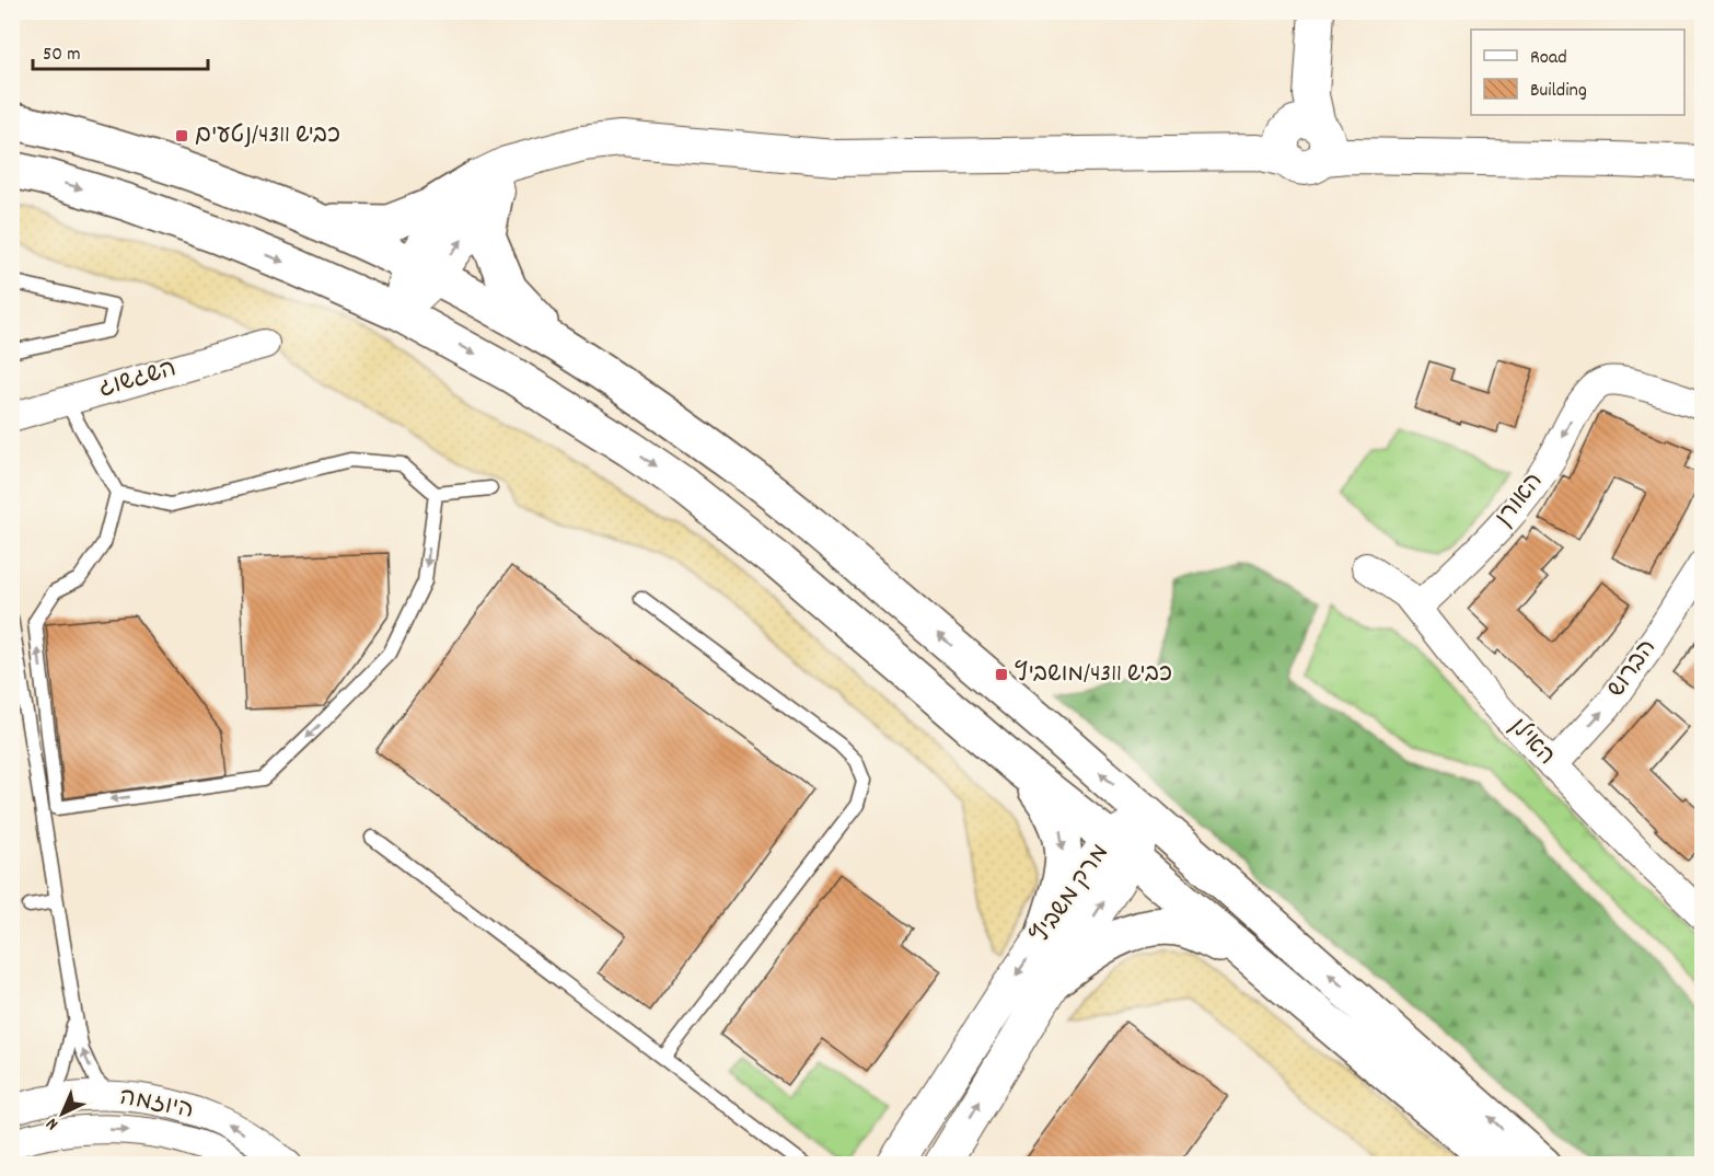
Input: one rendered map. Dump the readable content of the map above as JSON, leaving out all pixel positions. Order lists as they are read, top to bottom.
{
  "streets": {
    "street": [
      "השגשוג",
      "האורן",
      "הברוש",
      "האילן",
      "מרק משביץ",
      "היוזמה"
    ]
  },
  "crossings": [
    ["האורן", "האילן"],
    ["הברוש", "האילן"]
  ],
  "one_way": ["האורן", "הברוש"],
  "places": {
    "transit": ["כביש 4311/נטעים", "כביש 4311/מושביץ"]
  },
  "legend": ["Road", "Building"],
  "scale_bar": "50 m",
  "north": "bottom left"
}
